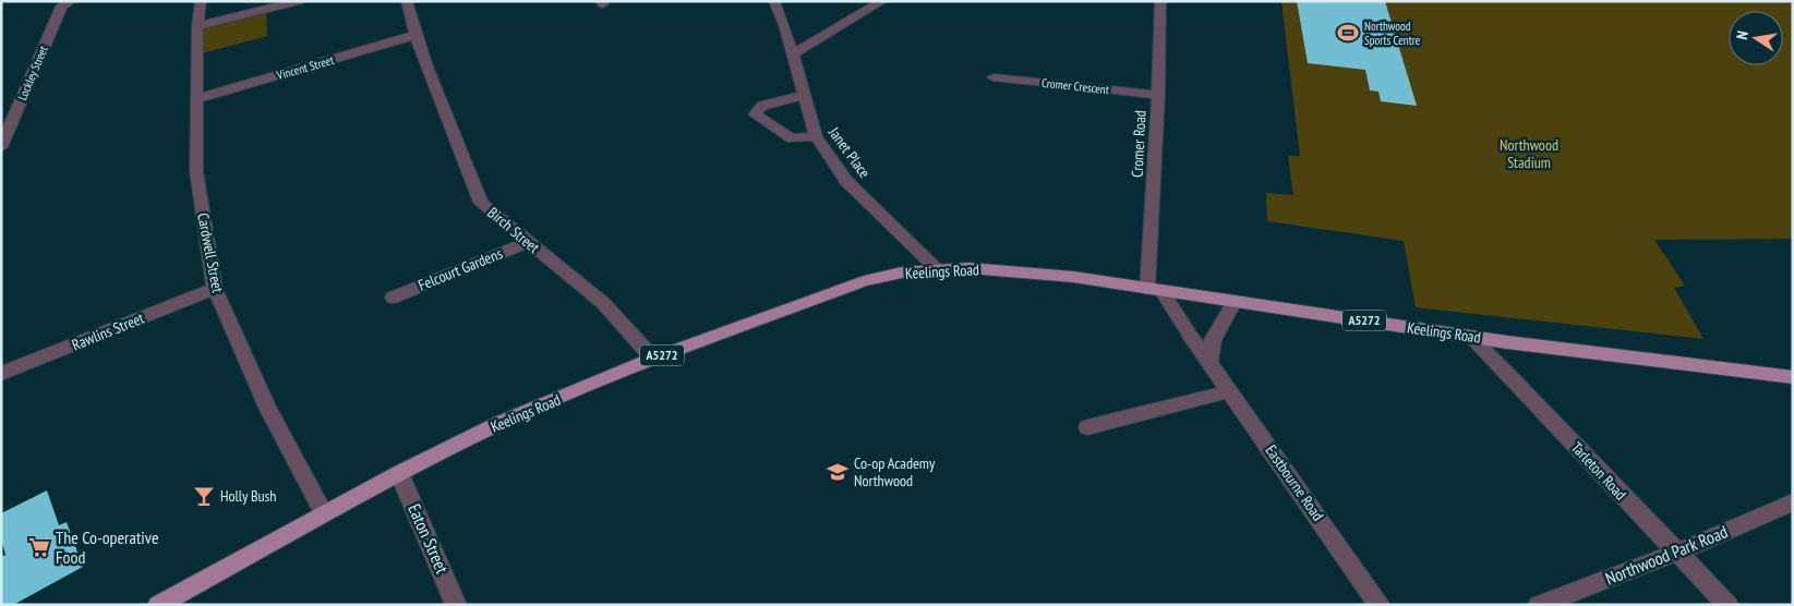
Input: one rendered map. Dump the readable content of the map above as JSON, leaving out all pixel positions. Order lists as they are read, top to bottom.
{
  "streets": {
    "main road": ["Keelings Road", "A5272"],
    "street": [
      "Vincent Street",
      "Lockley Street",
      "Cromer Crescent",
      "Cromer Road",
      "Janet Place",
      "Birch Street",
      "Cardwell Street",
      "Felcourt Gardens",
      "Rawlins Street",
      "Tarleton Road",
      "Eastbourne Road",
      "Eaton Street",
      "Northwood Park Road"
    ]
  },
  "crossings": [
    ["Vincent Street", "Birch Street"],
    ["Vincent Street", "Cardwell Street"],
    ["Cromer Crescent", "Cromer Road"],
    ["Cromer Road", "Keelings Road"],
    ["Cromer Road", "Eastbourne Road"],
    ["Janet Place", "Keelings Road"],
    ["Birch Street", "Felcourt Gardens"],
    ["Birch Street", "Keelings Road"],
    ["Cardwell Street", "Keelings Road"],
    ["Cardwell Street", "Rawlins Street"],
    ["Keelings Road", "Tarleton Road"],
    ["Keelings Road", "Eastbourne Road"],
    ["Keelings Road", "Eaton Street"],
    ["Tarleton Road", "Northwood Park Road"]
  ],
  "parks": ["Northwood Stadium"],
  "places": {
    "sports": ["Northwood Sports Centre"],
    "school or university": ["Co-op Academy Northwood"],
    "bar": ["Holly Bush"],
    "supermarket": ["The Co-operative Food"]
  },
  "north": "left"
}
